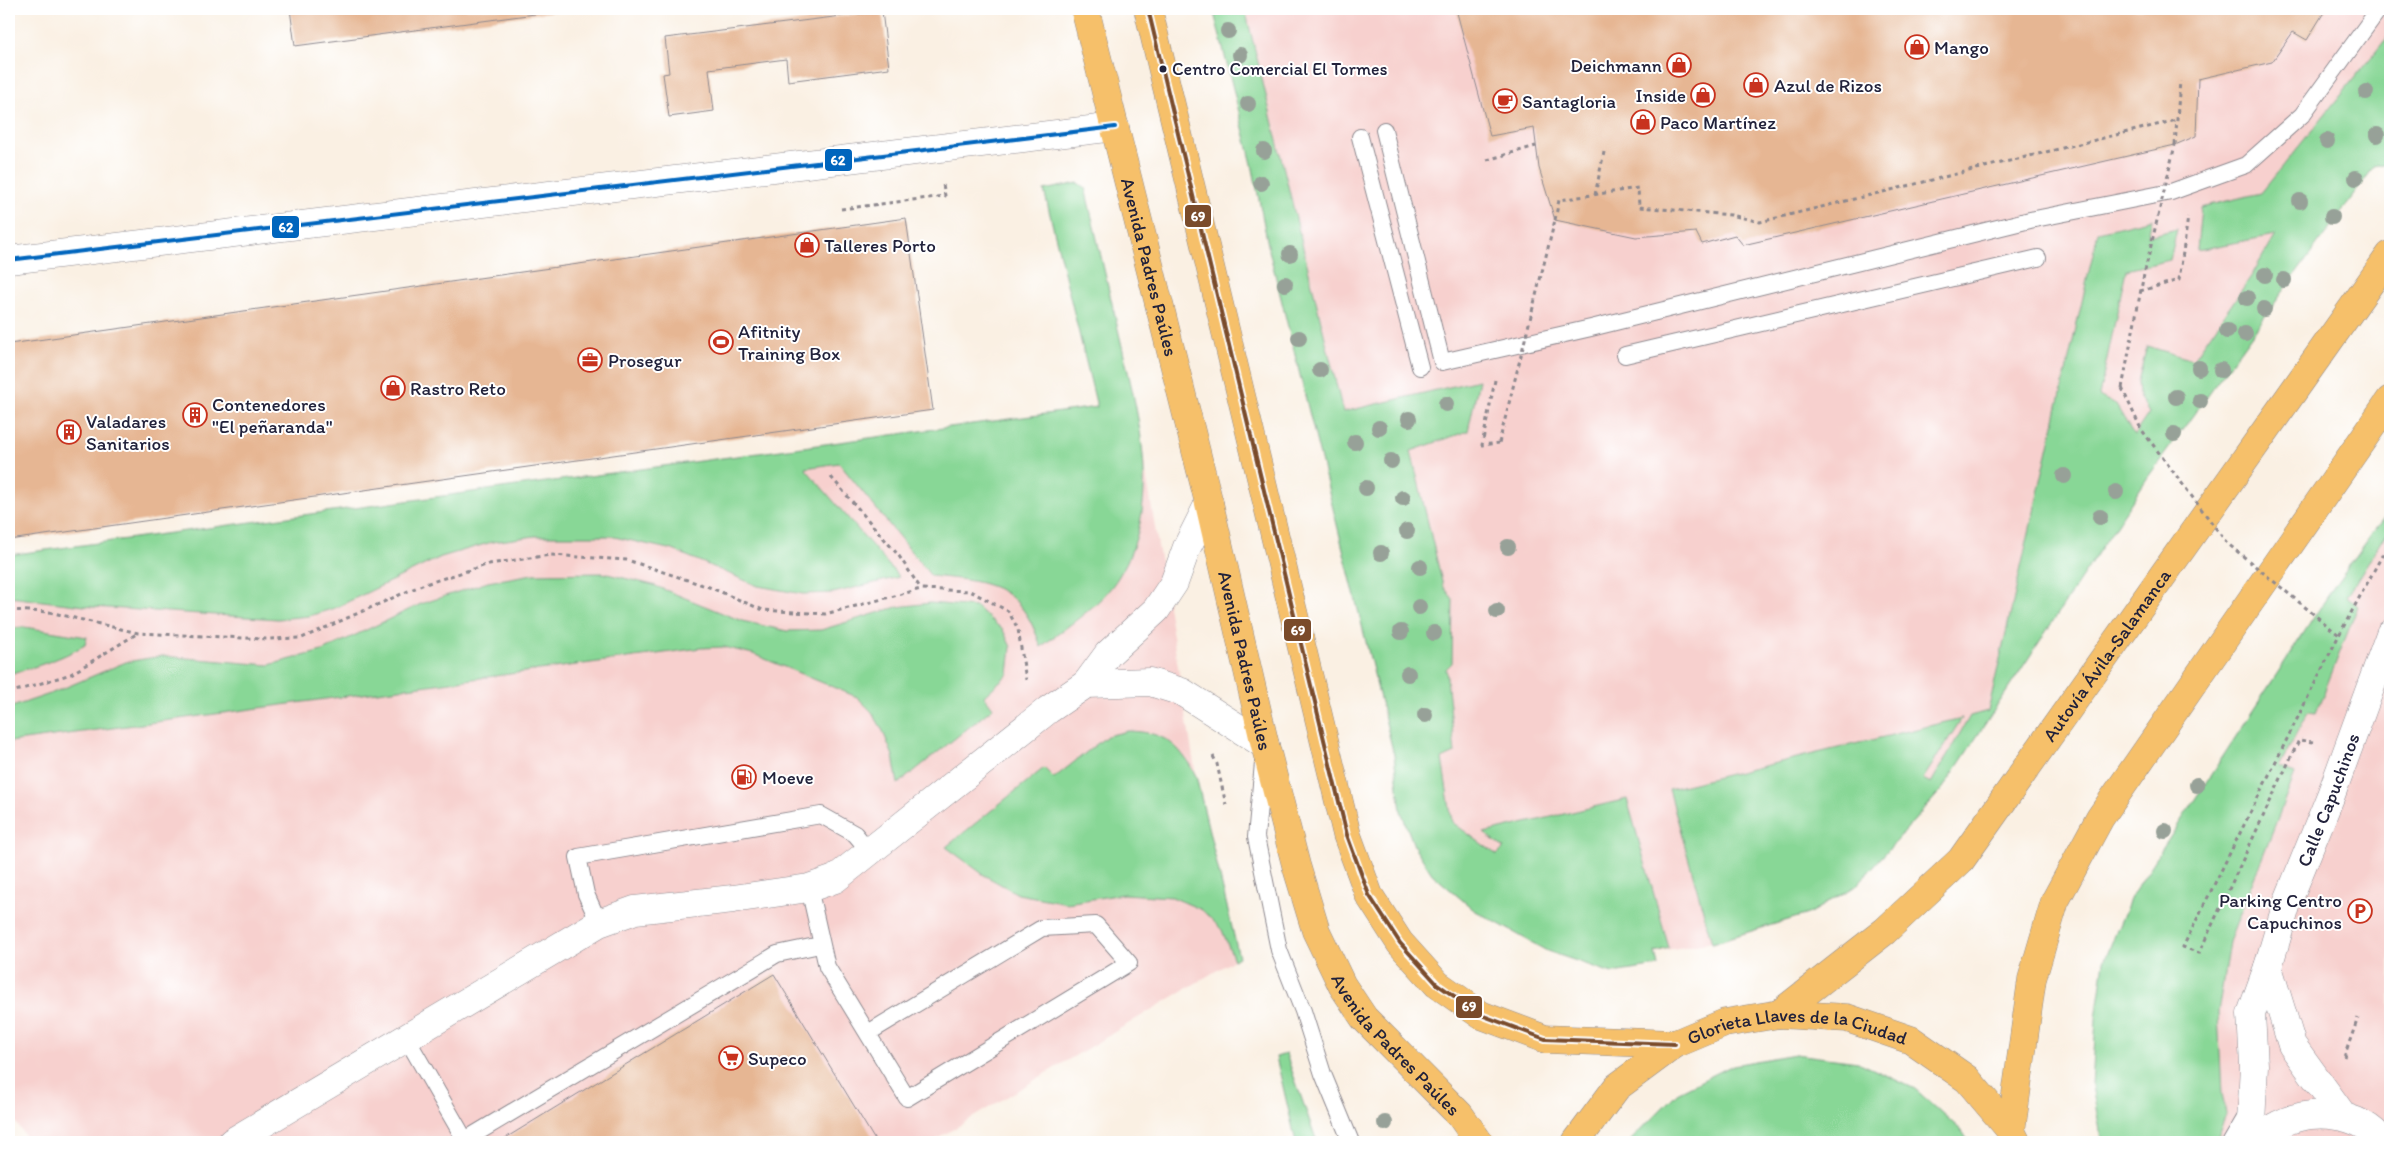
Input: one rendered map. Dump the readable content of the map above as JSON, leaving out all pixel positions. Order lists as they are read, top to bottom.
{
  "streets": {
    "highway": ["Avenida Padres Paúles", "Autovía Ávila-Salamanca", "Glorieta Llaves de la Ciudad"],
    "street": ["Calle Capuchinos"]
  },
  "crossings": [
    ["Autovía Ávila-Salamanca", "Glorieta Llaves de la Ciudad"]
  ],
  "places": {
    "shop": [
      "Mango",
      "Deichmann",
      "Azul de Rizos",
      "Inside",
      "Paco Martínez",
      "Talleres Porto",
      "Rastro Reto"
    ],
    "other": ["Centro Comercial El Tormes"],
    "cafe": ["Santagloria"],
    "sports": ["Afitnity Training Box"],
    "office": ["Prosegur"],
    "building": ["Contenedores \"El peñaranda\"", "Valadares Sanitarios"],
    "fuel station": ["Moeve"],
    "parking": ["Parking Centro Capuchinos"],
    "supermarket": ["Supeco"]
  },
  "lines": ["transit line 69", "transit line 62"]
}
